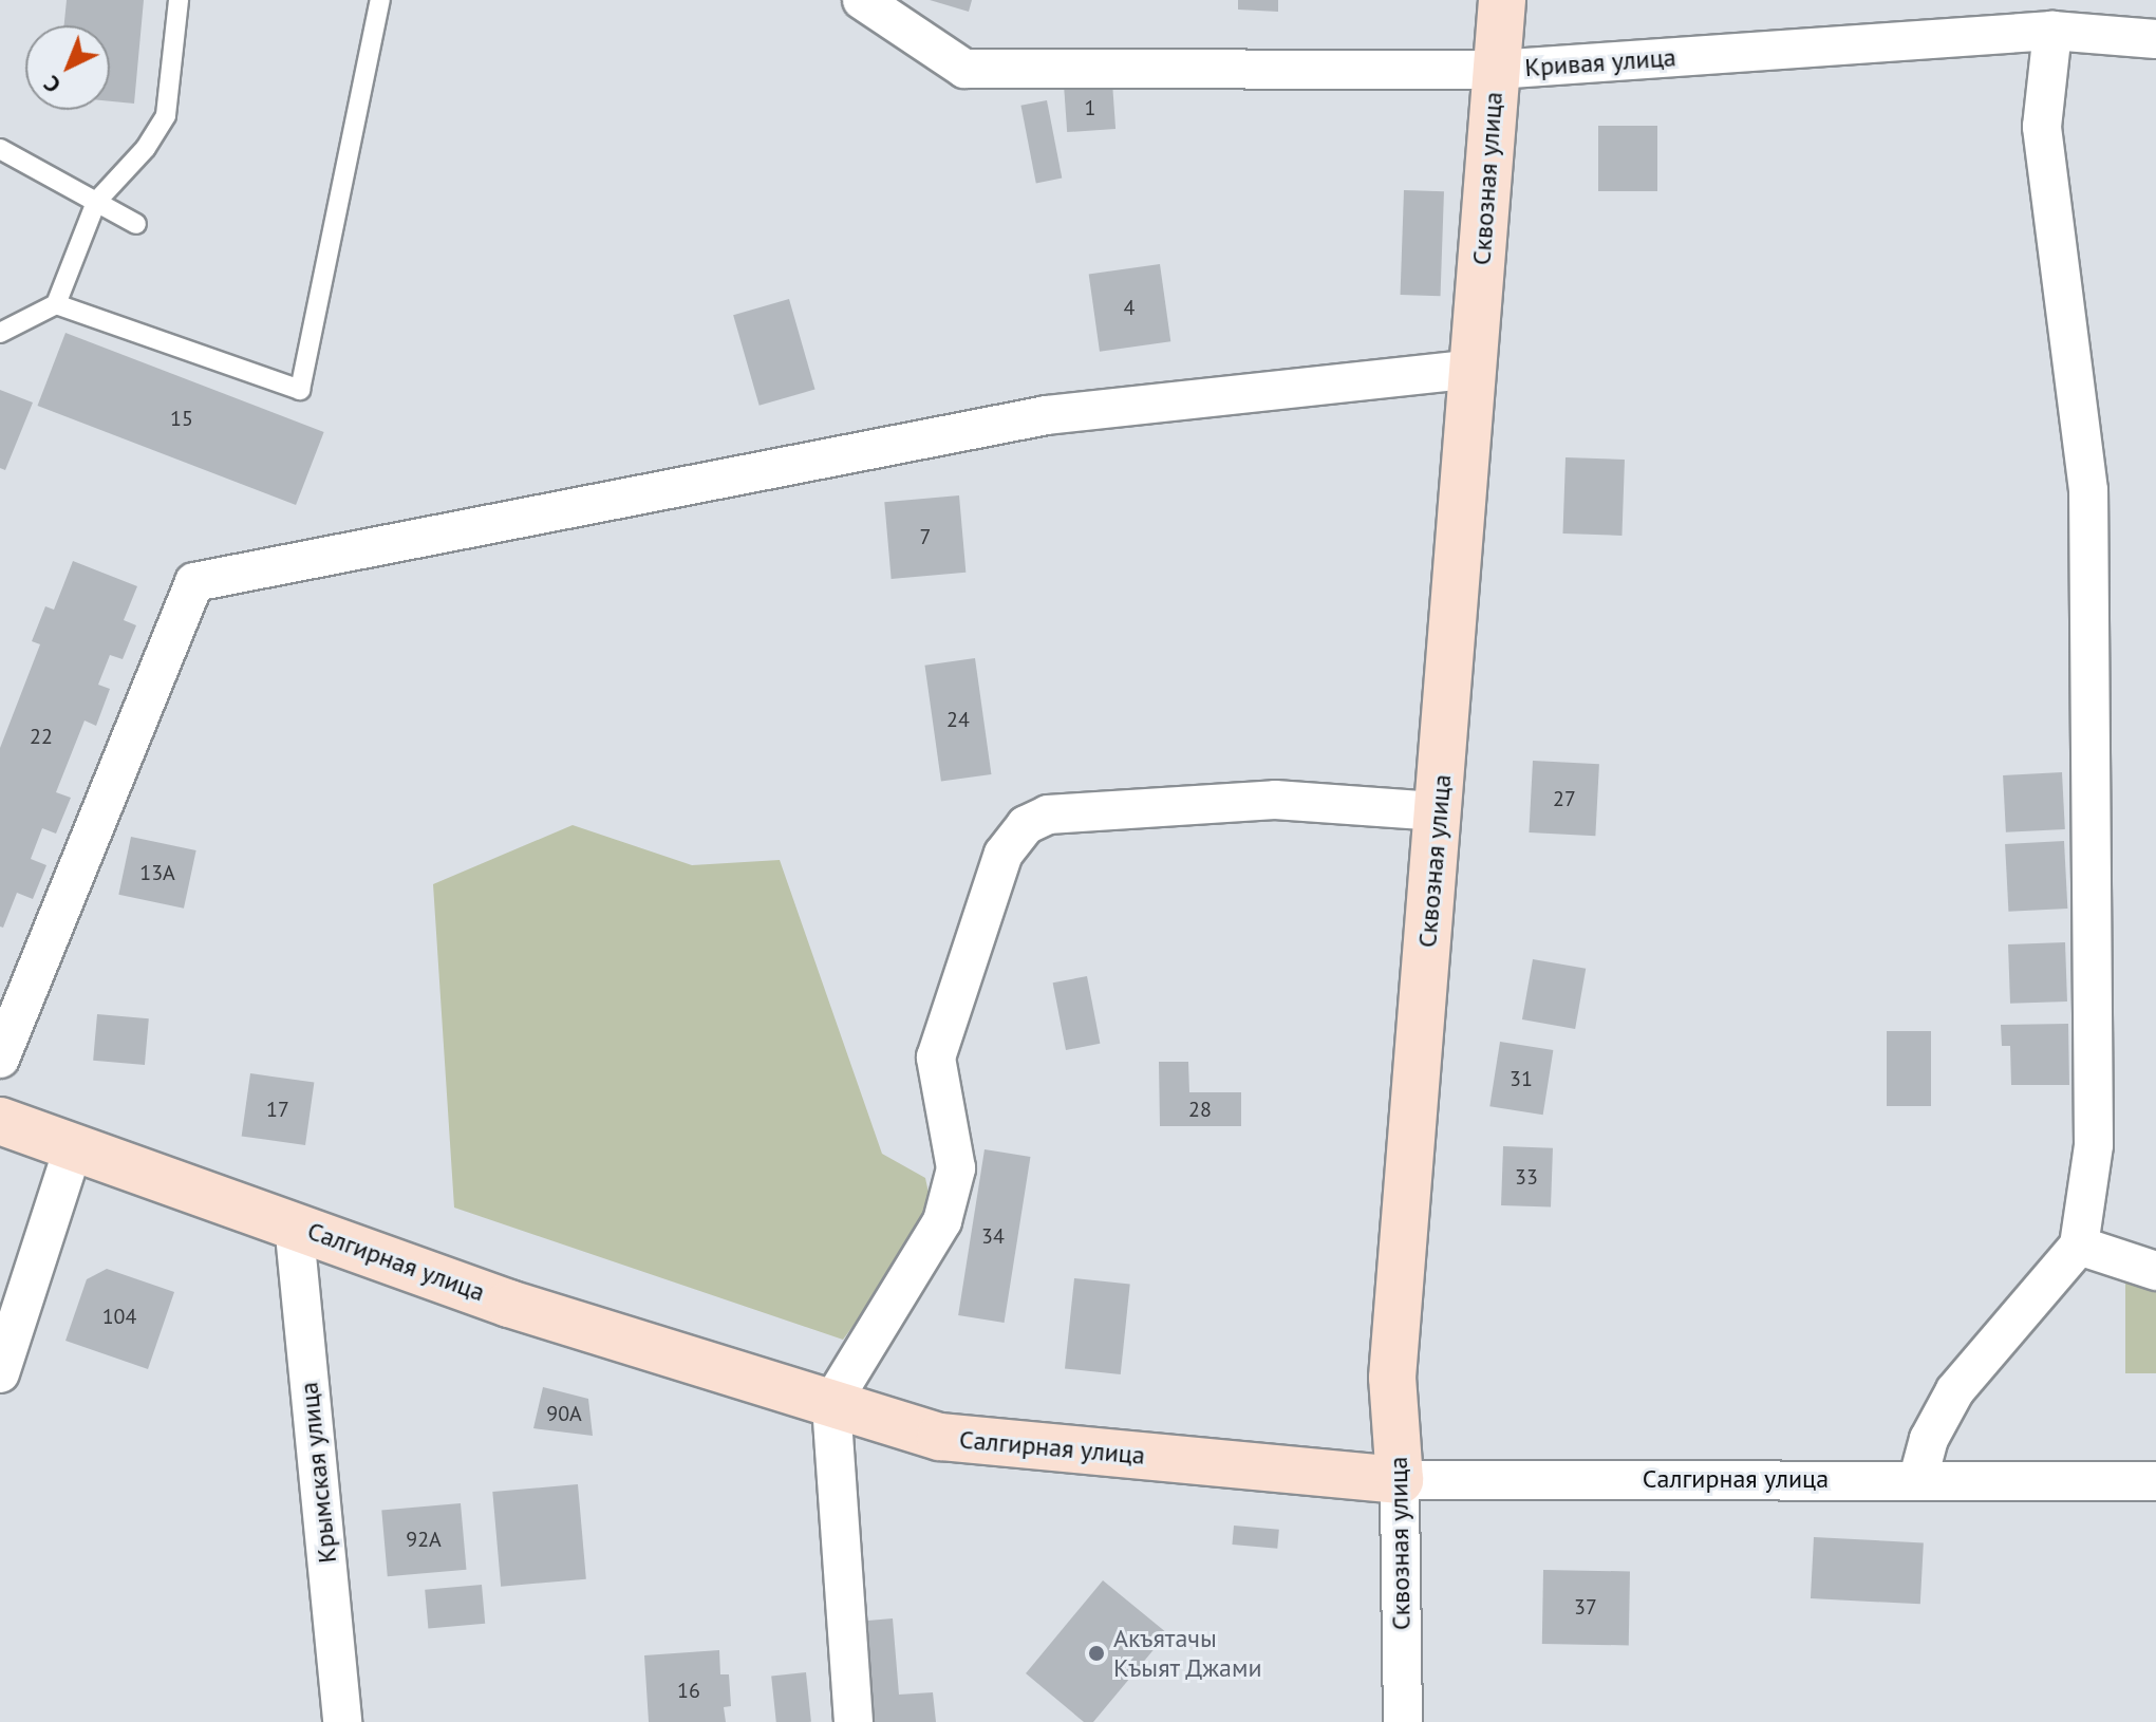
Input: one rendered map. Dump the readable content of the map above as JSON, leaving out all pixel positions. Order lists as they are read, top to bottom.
{
  "streets": {
    "main road": ["Сквозная улица", "Салгирная улица"],
    "street": ["Кривая улица", "Крымская улица"]
  },
  "crossings": [
    ["Кривая улица", "Сквозная улица"],
    ["Сквозная улица", "Салгирная улица"],
    ["Салгирная улица", "Крымская улица"]
  ],
  "places": ["Акъятачы Къыят Джами"],
  "house_numbers": [
    "1",
    "4",
    "15",
    "7",
    "24",
    "22",
    "27",
    "13А",
    "31",
    "17",
    "28",
    "33",
    "34",
    "104",
    "90А",
    "92А",
    "37",
    "16"
  ],
  "north": "bottom left"
}
